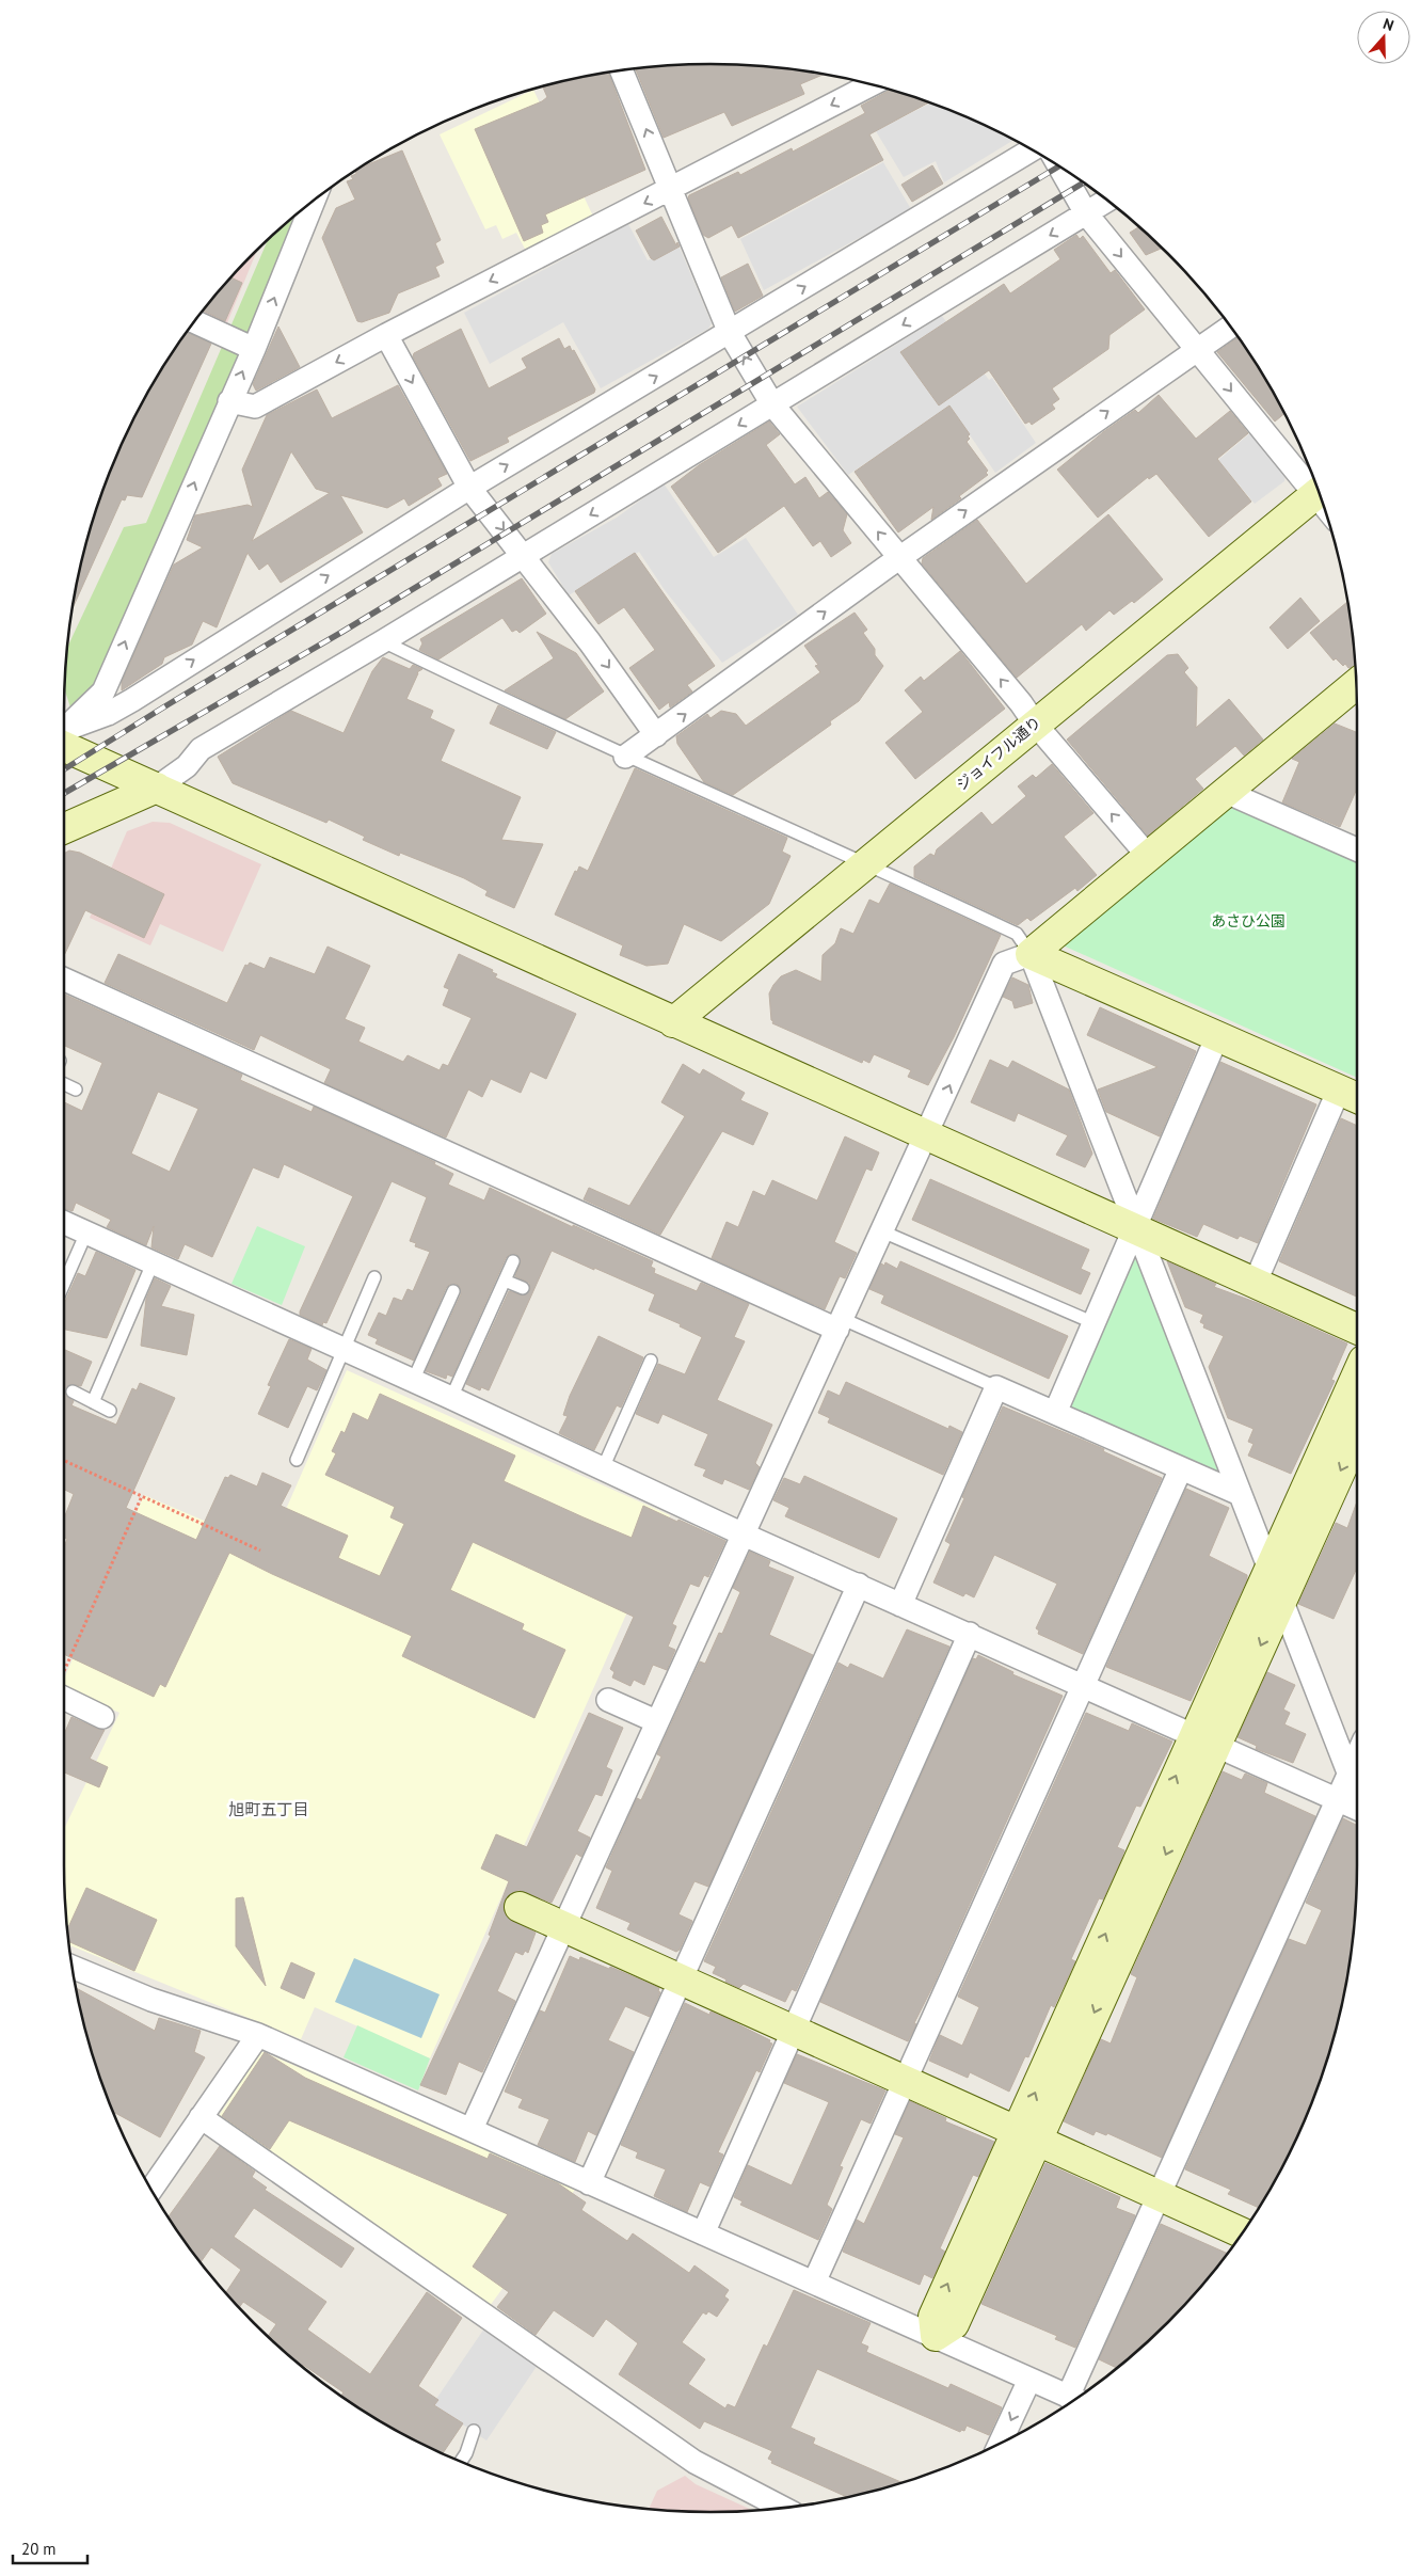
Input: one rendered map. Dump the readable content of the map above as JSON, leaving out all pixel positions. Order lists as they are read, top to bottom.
{
  "streets": {
    "street": ["ジョイフル通り"]
  },
  "districts": ["旭町五丁目"],
  "parks": ["あさひ公園"],
  "scale_bar": "20 m",
  "north": "top"
}
